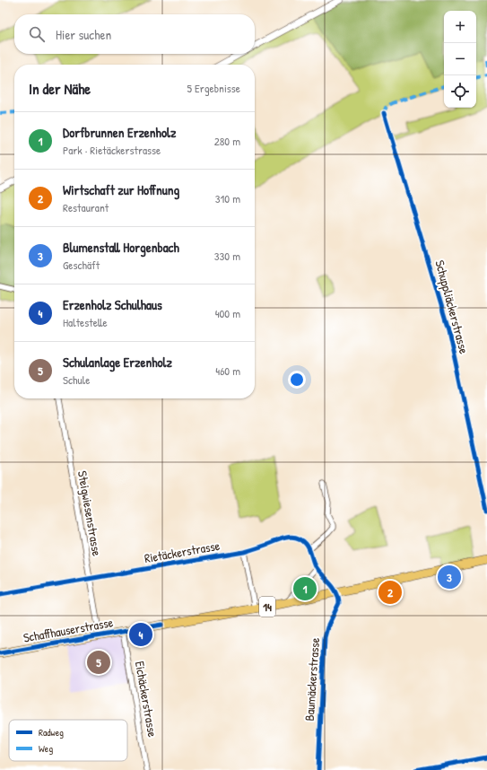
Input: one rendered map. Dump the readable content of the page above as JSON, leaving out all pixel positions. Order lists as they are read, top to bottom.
{
  "streets": {
    "main road": ["14", "Schaffhauserstrasse"],
    "street": [
      "Schuppliäckerstrasse",
      "Steigwiesenstrasse",
      "Rietäckerstrasse",
      "Baumäckerstrasse",
      "Eichäckerstrasse"
    ]
  },
  "crossings": [
    ["Steigwiesenstrasse", "Rietäckerstrasse"],
    ["Steigwiesenstrasse", "Schaffhauserstrasse"],
    ["Rietäckerstrasse", "Schaffhauserstrasse"],
    ["Rietäckerstrasse", "Baumäckerstrasse"],
    ["Schaffhauserstrasse", "Baumäckerstrasse"],
    ["Schaffhauserstrasse", "Eichäckerstrasse"]
  ],
  "legend": ["Radweg", "Weg"],
  "page": {
    "map_buttons": ["+", "−"],
    "search": "Hier suchen",
    "heading": ["In der Nähe", "5 Ergebnisse"],
    "list": [
      {
        "mark": "1",
        "name": "Dorfbrunnen Erzenholz",
        "note": "Park · Rietäckerstrasse",
        "value": "280 m"
      },
      {
        "mark": "2",
        "name": "Wirtschaft zur Hoffnung",
        "note": "Restaurant",
        "value": "310 m"
      },
      {
        "mark": "3",
        "name": "Blumenstall Horgenbach",
        "note": "Geschäft",
        "value": "330 m"
      },
      {
        "mark": "4",
        "name": "Erzenholz Schulhaus",
        "note": "Haltestelle",
        "value": "400 m"
      },
      {
        "mark": "5",
        "name": "Schulanlage Erzenholz",
        "note": "Schule",
        "value": "460 m"
      }
    ],
    "pins": [
      "3",
      "1",
      "2",
      "4",
      "5"
    ]
  }
}
